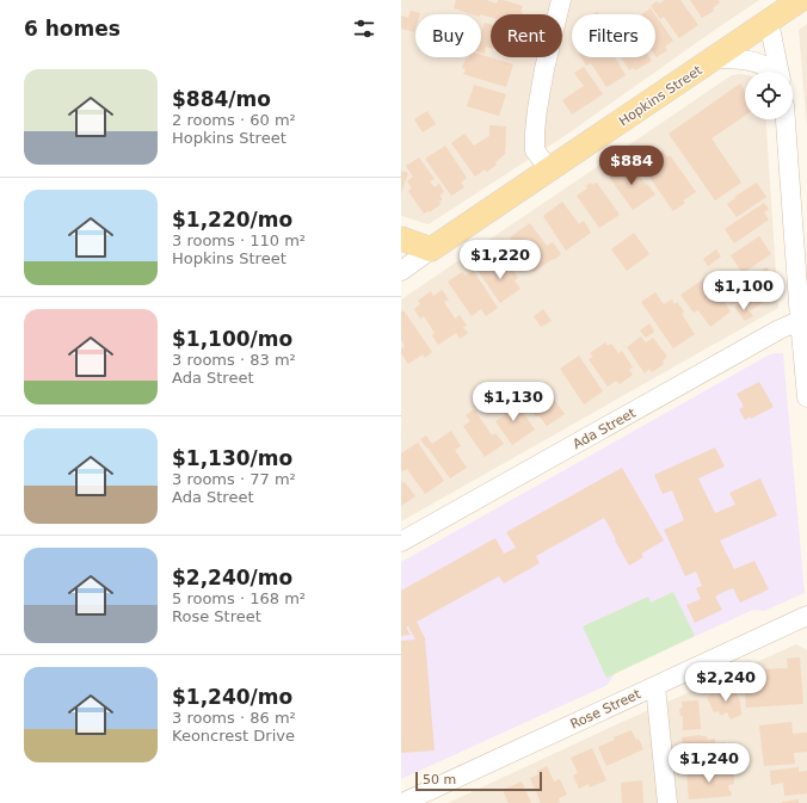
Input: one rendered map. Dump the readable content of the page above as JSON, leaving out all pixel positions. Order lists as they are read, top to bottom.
{
  "streets": {
    "main road": ["Hopkins Street"],
    "street": ["Ada Street", "Rose Street"]
  },
  "scale_bar": "50 m",
  "page": {
    "heading": "6 homes",
    "chip": ["Buy", "Rent", "Filters"],
    "list": [
      {
        "name": "$884/mo",
        "note": "2 rooms · 60 m² · Hopkins Street"
      },
      {
        "name": "$1,220/mo",
        "note": "3 rooms · 110 m² · Hopkins Street"
      },
      {
        "name": "$1,100/mo",
        "note": "3 rooms · 83 m² · Ada Street"
      },
      {
        "name": "$1,130/mo",
        "note": "3 rooms · 77 m² · Ada Street"
      },
      {
        "name": "$2,240/mo",
        "note": "5 rooms · 168 m² · Rose Street"
      },
      {
        "name": "$1,240/mo",
        "note": "3 rooms · 86 m² · Keoncrest Drive"
      }
    ],
    "price": [
      "$884",
      "$1,220",
      "$1,100",
      "$1,130",
      "$2,240",
      "$1,240"
    ],
    "scale": "50 m"
  }
}
